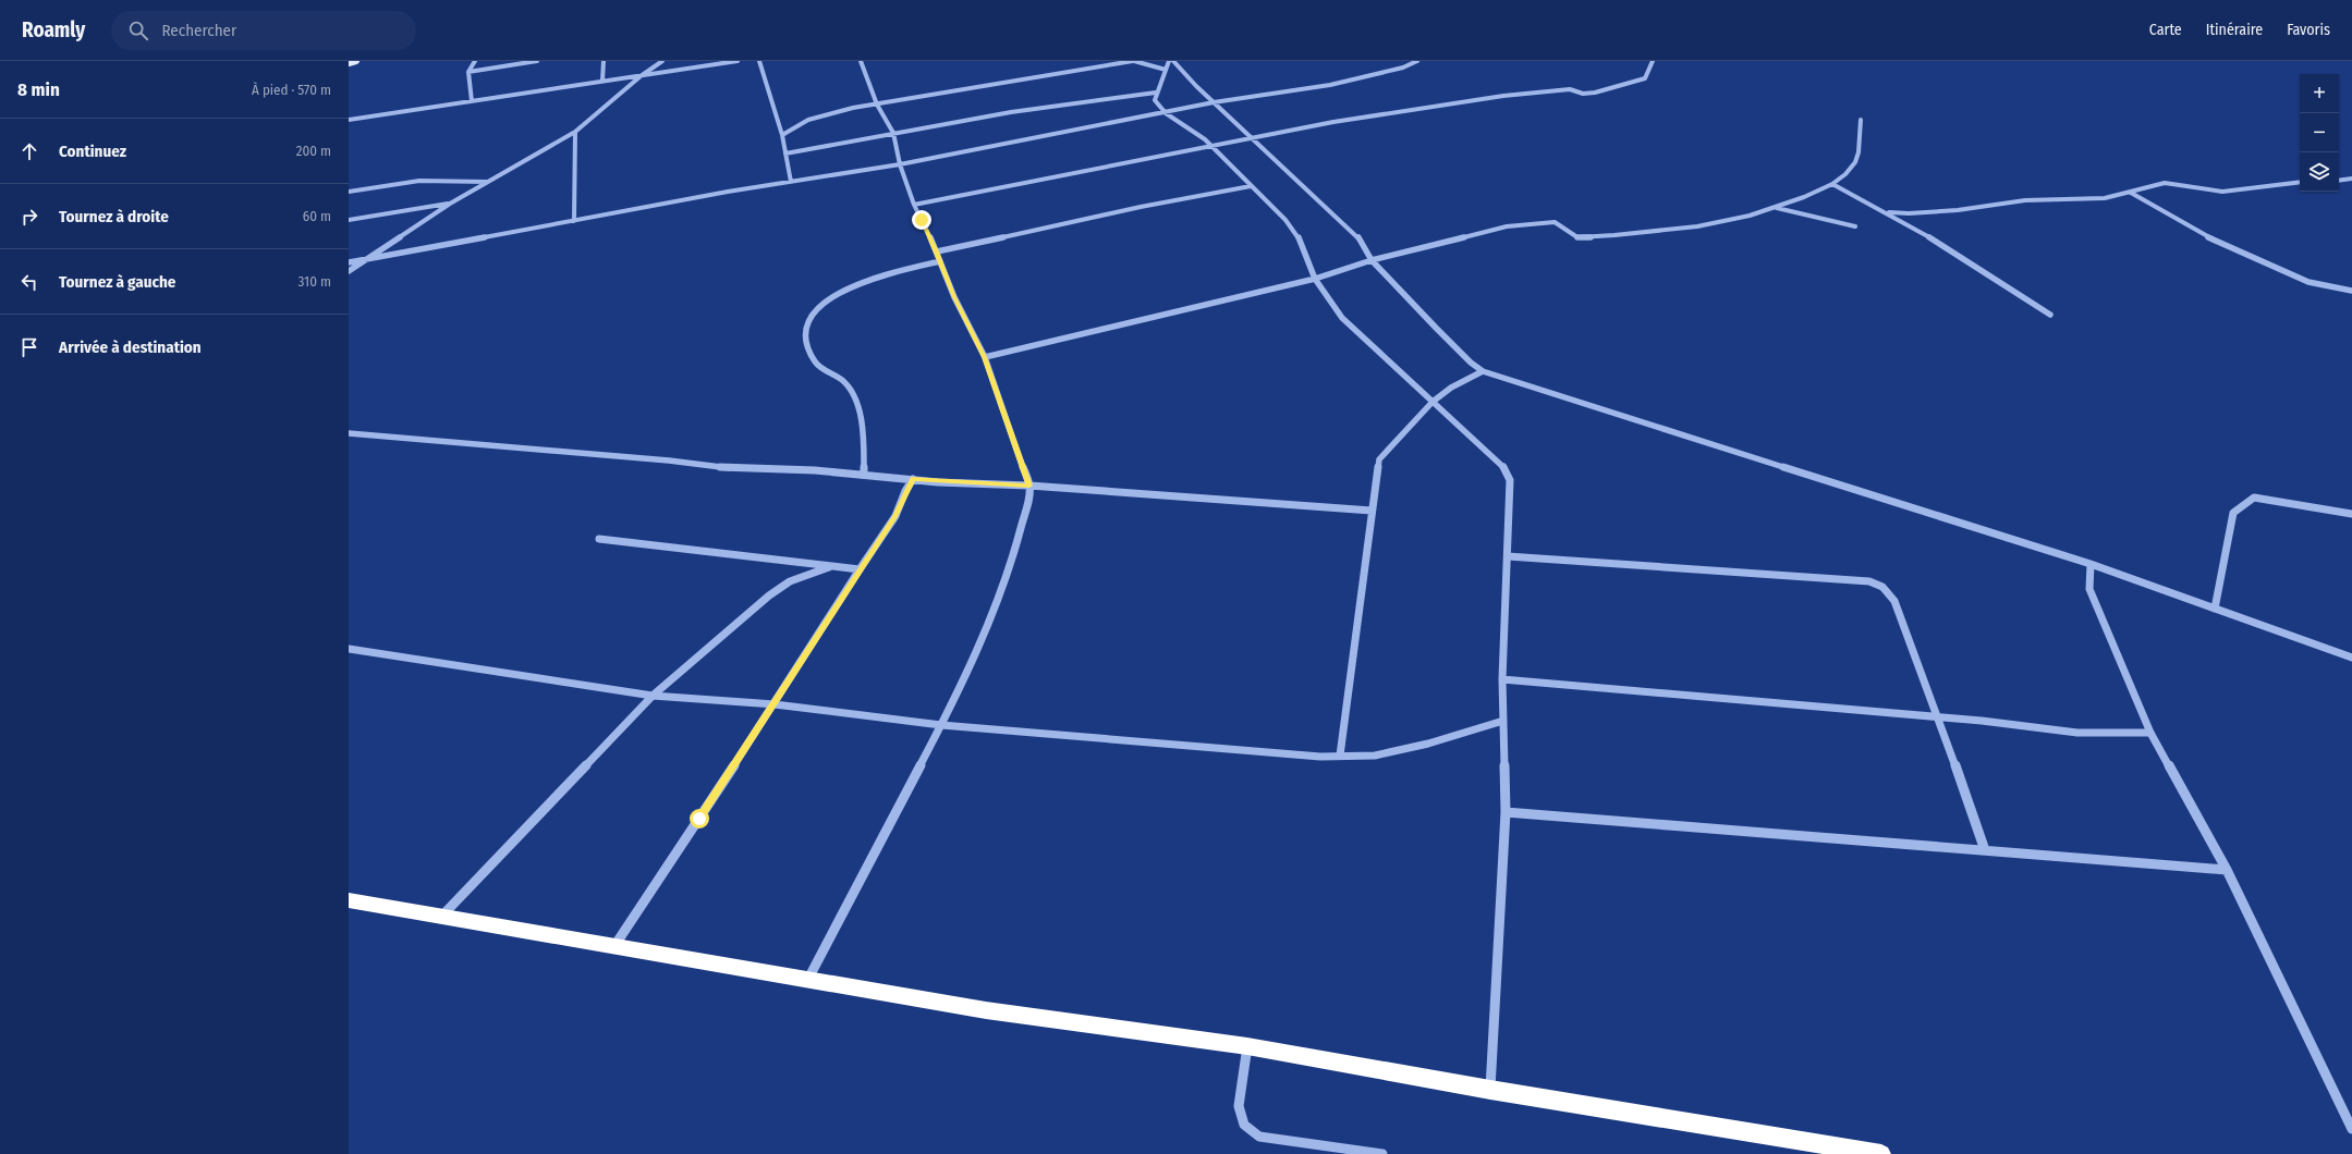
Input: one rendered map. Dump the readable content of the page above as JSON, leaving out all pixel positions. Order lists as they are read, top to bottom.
{
  "page": {
    "header": "Roamly",
    "search": "Rechercher",
    "nav": ["Carte", "Itinéraire", "Favoris"],
    "heading": ["8 min", "À pied · 570 m"],
    "map_buttons": ["+", "−"],
    "list": [
      ["Continuez", "200 m"],
      ["Tournez à droite", "60 m"],
      ["Tournez à gauche", "310 m"],
      "Arrivée à destination"
    ]
  }
}
